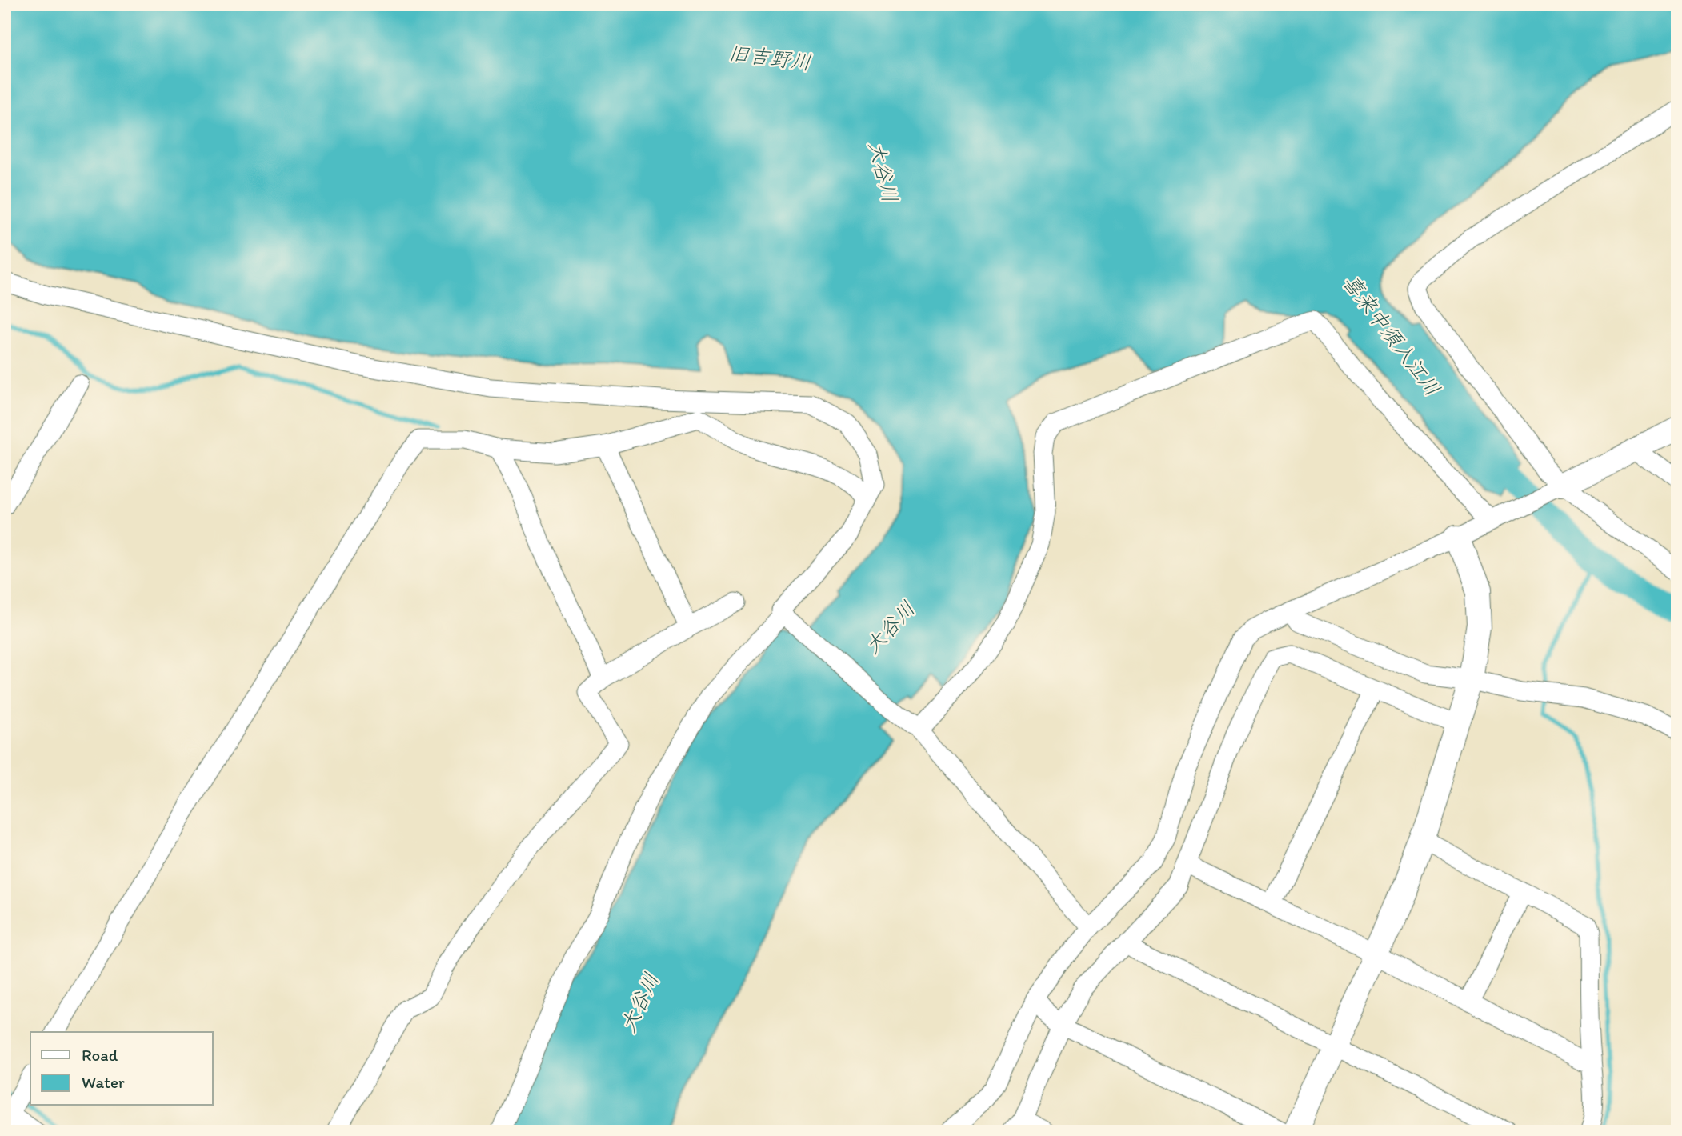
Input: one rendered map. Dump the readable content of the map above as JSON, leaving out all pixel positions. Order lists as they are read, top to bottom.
{
  "water": ["旧吉野川", "大谷川", "喜来中須入江川"],
  "legend": ["Road", "Water"]
}
